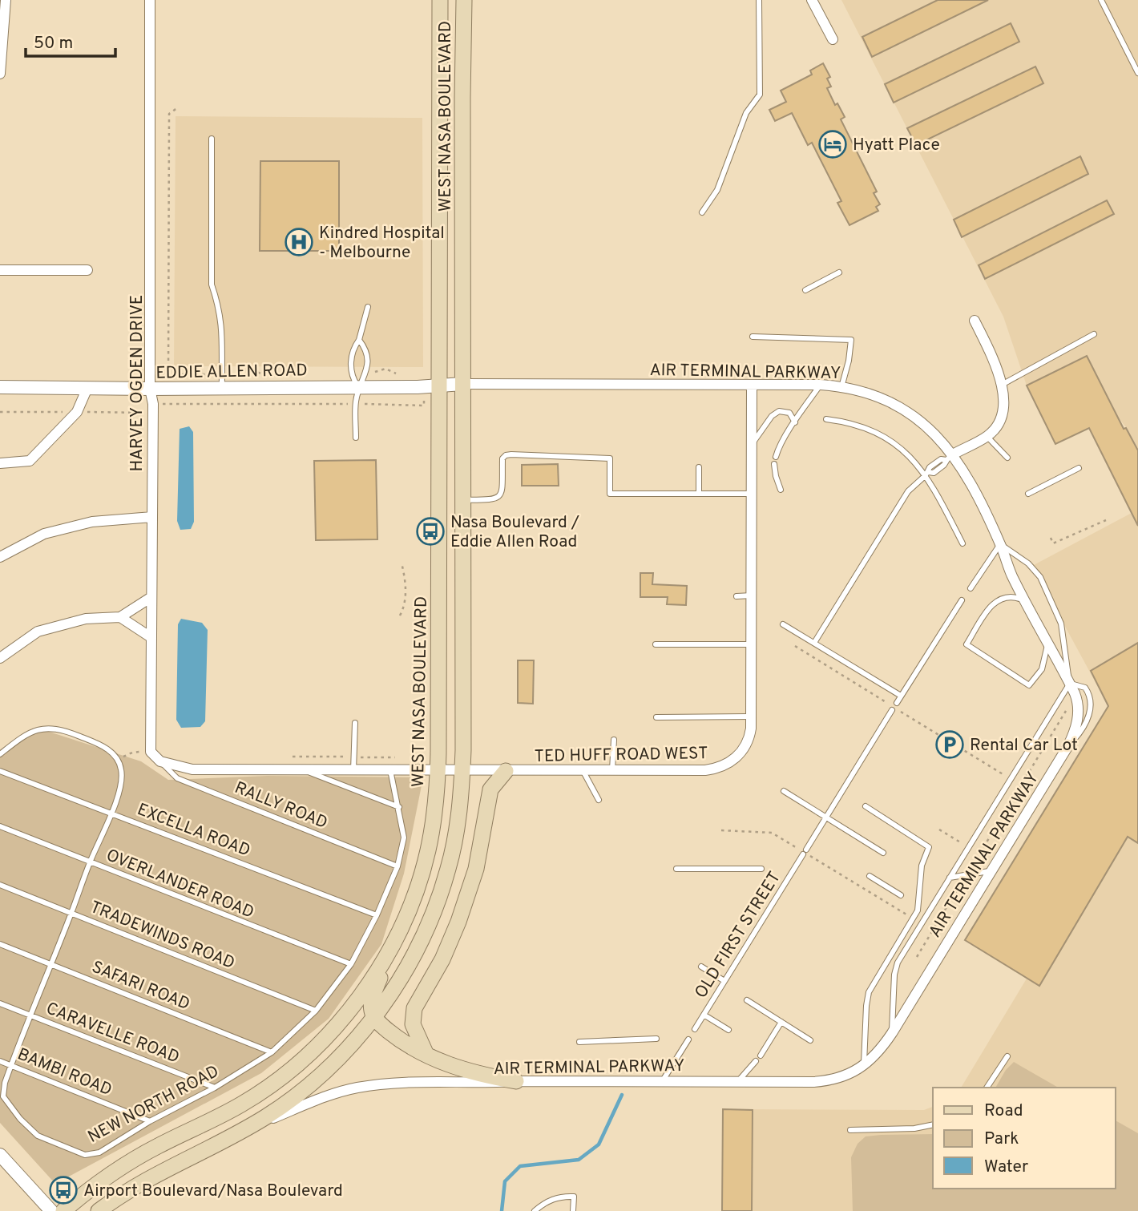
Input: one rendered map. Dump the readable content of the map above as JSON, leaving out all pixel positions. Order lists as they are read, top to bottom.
{
  "streets": {
    "main road": ["WEST NASA BOULEVARD"],
    "street": [
      "EDDIE ALLEN ROAD",
      "AIR TERMINAL PARKWAY",
      "HARVEY OGDEN DRIVE",
      "TED HUFF ROAD WEST"
    ],
    "lane": [
      "RALLY ROAD",
      "EXCELLA ROAD",
      "OVERLANDER ROAD",
      "TRADEWINDS ROAD",
      "OLD FIRST STREET",
      "SAFARI ROAD",
      "CARAVELLE ROAD",
      "BAMBI ROAD",
      "NEW NORTH ROAD"
    ]
  },
  "crossings": [
    ["WEST NASA BOULEVARD", "EDDIE ALLEN ROAD"],
    ["WEST NASA BOULEVARD", "AIR TERMINAL PARKWAY"],
    ["WEST NASA BOULEVARD", "TED HUFF ROAD WEST"],
    ["EDDIE ALLEN ROAD", "AIR TERMINAL PARKWAY"],
    ["EDDIE ALLEN ROAD", "HARVEY OGDEN DRIVE"],
    ["AIR TERMINAL PARKWAY", "TED HUFF ROAD WEST"],
    ["TED HUFF ROAD WEST", "RALLY ROAD"],
    ["TED HUFF ROAD WEST", "NEW NORTH ROAD"],
    ["RALLY ROAD", "NEW NORTH ROAD"],
    ["EXCELLA ROAD", "NEW NORTH ROAD"],
    ["OVERLANDER ROAD", "NEW NORTH ROAD"],
    ["TRADEWINDS ROAD", "NEW NORTH ROAD"],
    ["SAFARI ROAD", "NEW NORTH ROAD"],
    ["CARAVELLE ROAD", "NEW NORTH ROAD"],
    ["BAMBI ROAD", "NEW NORTH ROAD"]
  ],
  "places": {
    "hotel": ["Hyatt Place"],
    "hospital": ["Kindred Hospital - Melbourne"],
    "bus stop": ["Nasa Boulevard / Eddie Allen Road", "Airport Boulevard/Nasa Boulevard"],
    "parking": ["Rental Car Lot"]
  },
  "legend": ["Road", "Park", "Water"],
  "scale_bar": "50 m"
}
